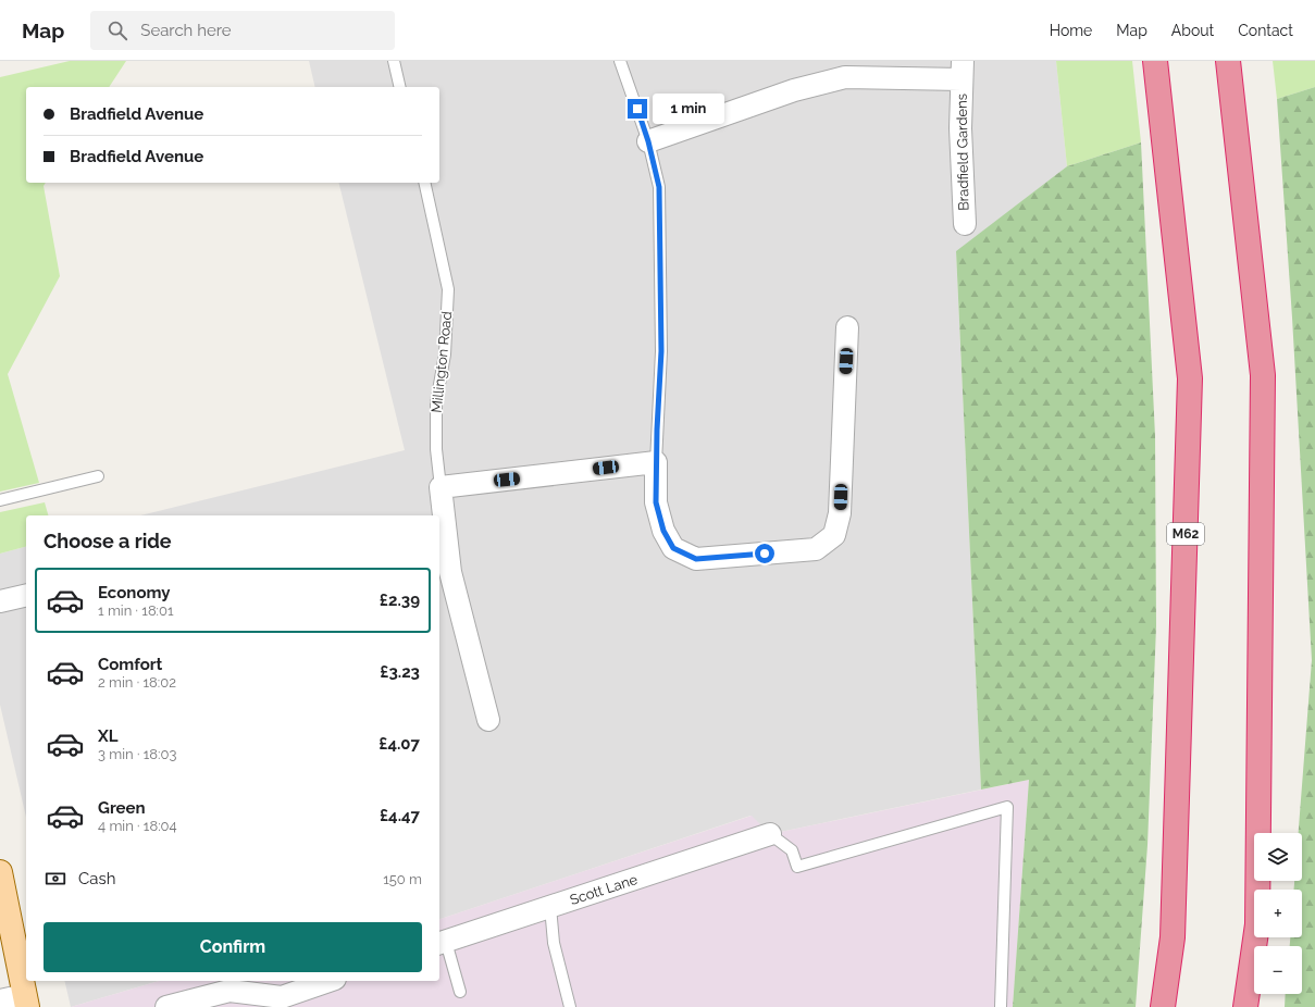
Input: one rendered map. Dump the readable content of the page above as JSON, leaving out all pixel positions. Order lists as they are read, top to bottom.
{
  "streets": {
    "highway": ["M62"],
    "street": ["Bradfield Gardens", "Millington Road", "Scott Lane"]
  },
  "page": {
    "header": "Map",
    "search": "Search here",
    "nav": [
      "Home",
      "Map",
      "About",
      "Contact"
    ],
    "banner": ["Bradfield Avenue", "Bradfield Avenue"],
    "bubble": "1 min",
    "heading": "Choose a ride",
    "list": [
      {
        "name": "Economy",
        "note": "1 min · 18:01",
        "value": "£2.39"
      },
      {
        "name": "Comfort",
        "note": "2 min · 18:02",
        "value": "£3.23"
      },
      {
        "name": "XL",
        "note": "3 min · 18:03",
        "value": "£4.07"
      },
      {
        "name": "Green",
        "note": "4 min · 18:04",
        "value": "£4.47"
      }
    ],
    "map_buttons": ["+", "−"],
    "pay": ["Cash", "150 m"],
    "buttons": "Confirm"
  }
}
